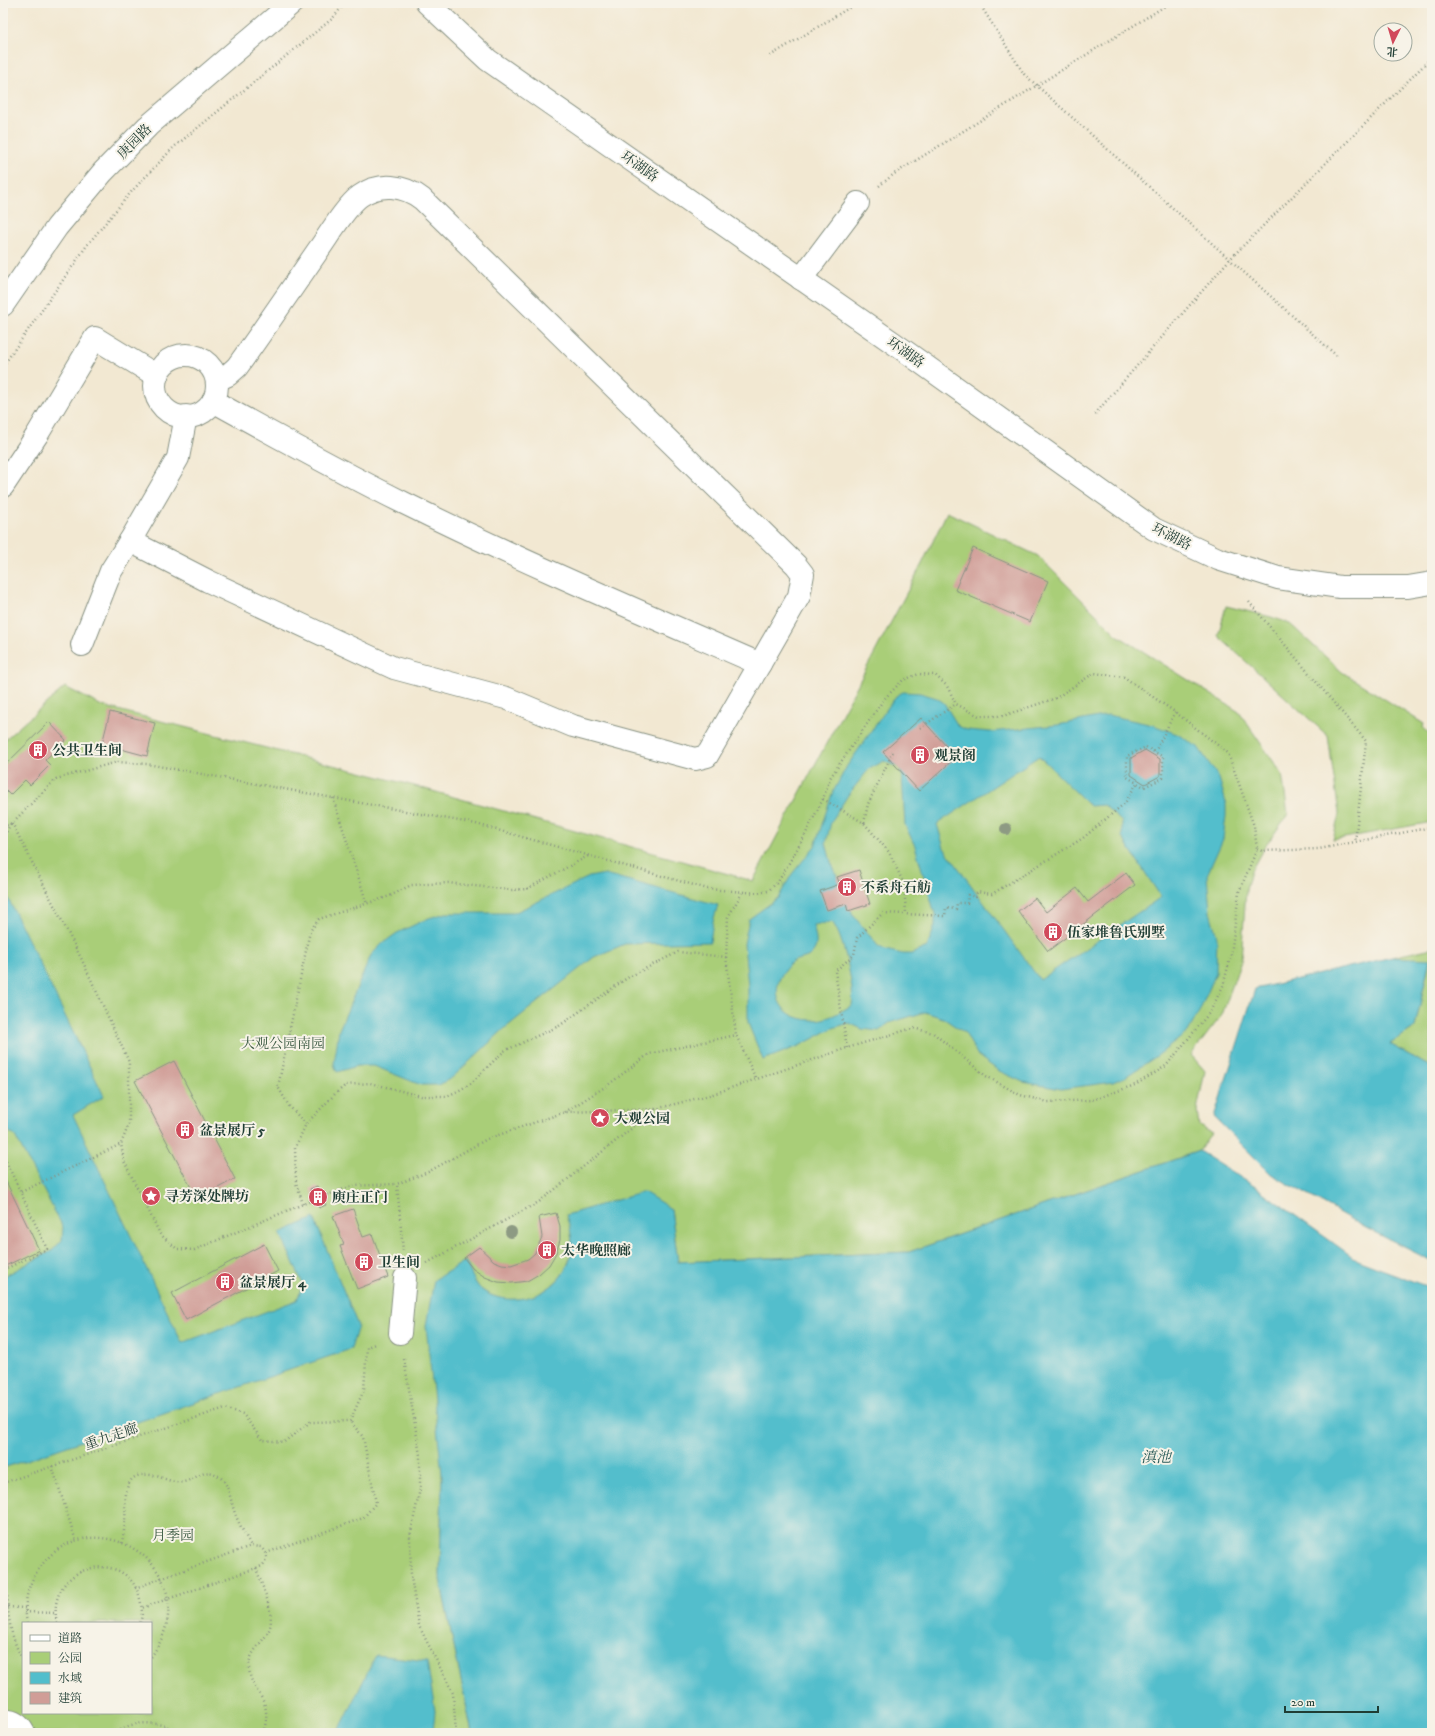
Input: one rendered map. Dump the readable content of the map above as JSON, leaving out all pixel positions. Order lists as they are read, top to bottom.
{
  "streets": {
    "street": ["庚园路", "环湖路"],
    "path": ["重九走廊"]
  },
  "water": ["滇池"],
  "parks": ["大观公园南园", "月季园"],
  "places": {
    "building": [
      "公共卫生间",
      "观景阁",
      "不系舟石舫",
      "伍家堆鲁氏别墅",
      "盆景展厅 5",
      "庾庄正门",
      "太华晚照廊",
      "卫生间",
      "盆景展厅 4"
    ],
    "place": ["大观公园", "寻芳深处牌坊"]
  },
  "legend": [
    "道路",
    "公园",
    "水域",
    "建筑"
  ],
  "scale_bar": "20 m",
  "north": "bottom"
}
